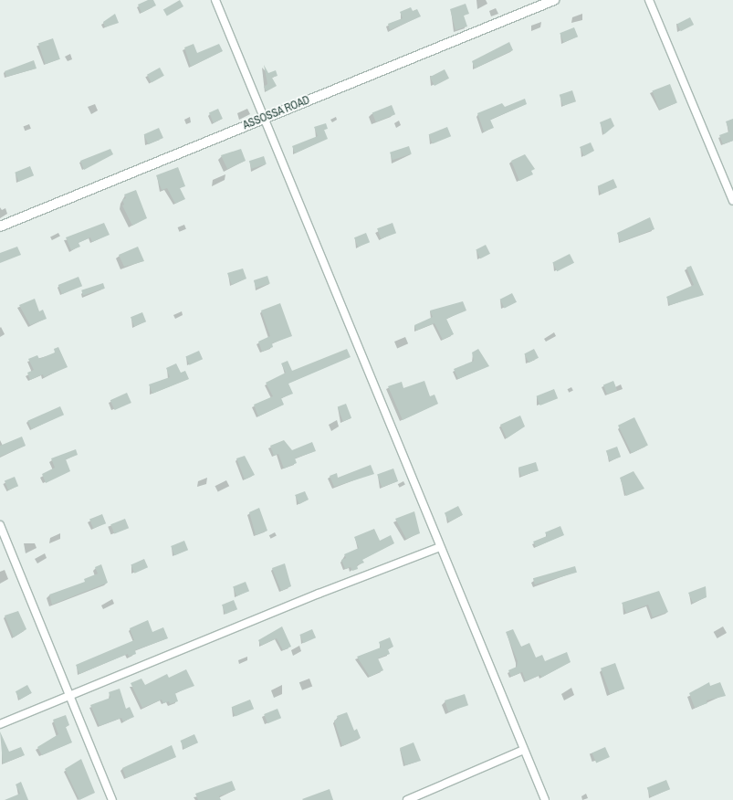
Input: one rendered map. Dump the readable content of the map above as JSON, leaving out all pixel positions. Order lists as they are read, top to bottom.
{
  "streets": {
    "street": ["ASSOSSA ROAD"]
  }
}
